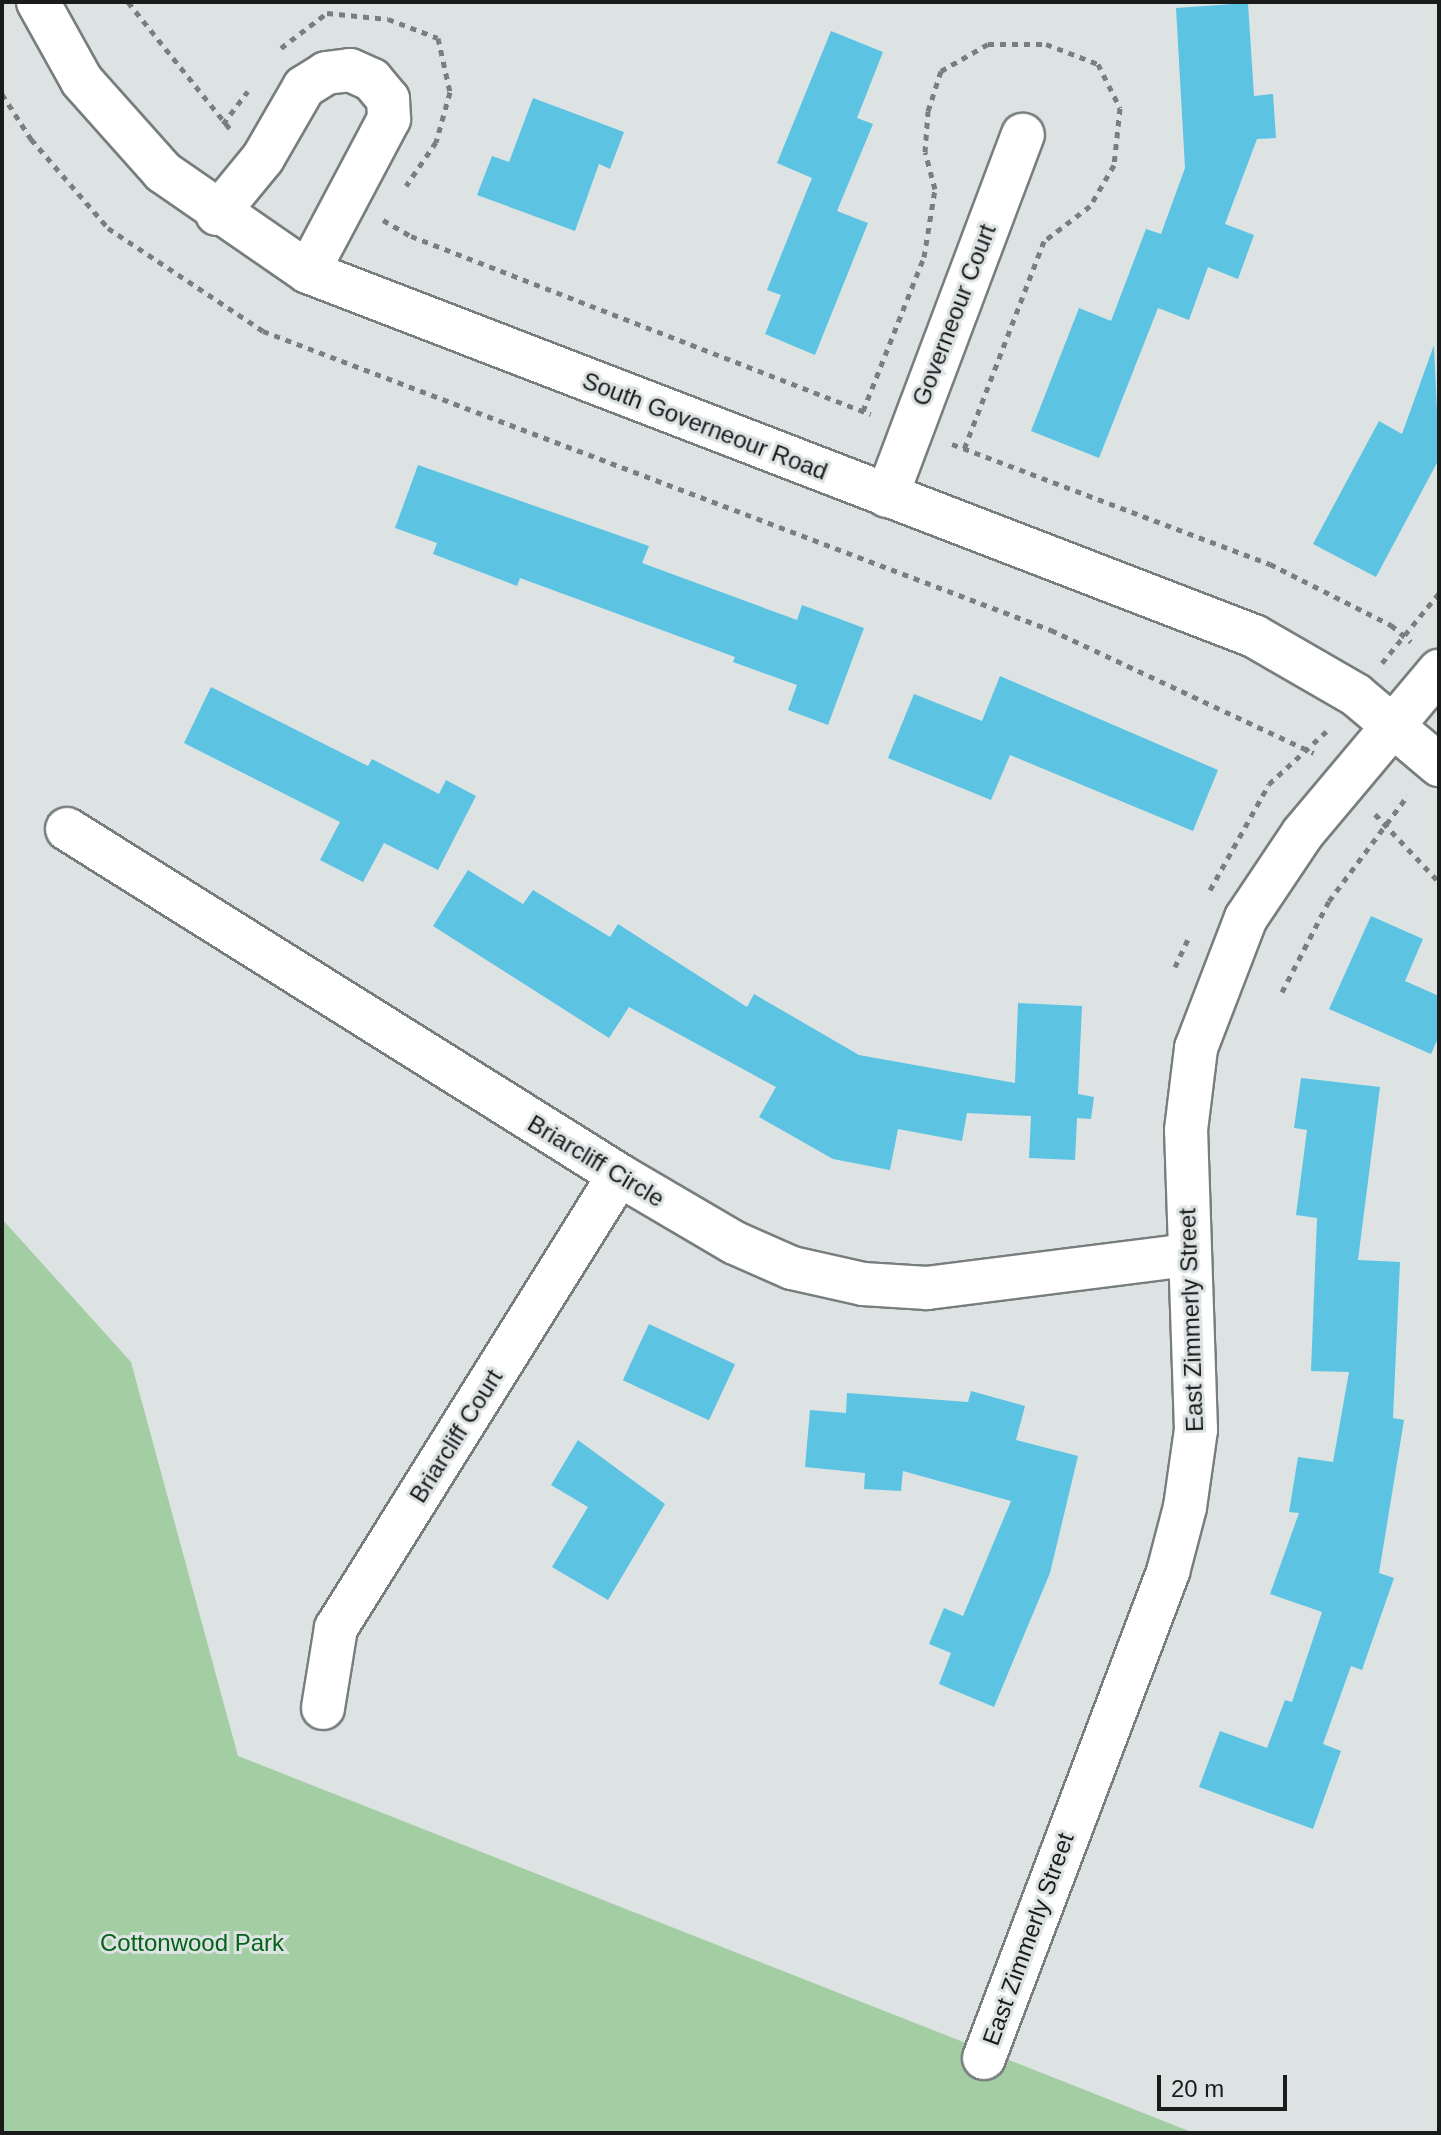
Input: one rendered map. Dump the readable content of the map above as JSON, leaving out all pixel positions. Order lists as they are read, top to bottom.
{
  "streets": {
    "street": [
      "Governeour Court",
      "South Governeour Road",
      "Briarcliff Circle",
      "East Zimmerly Street",
      "Briarcliff Court"
    ]
  },
  "crossings": [
    ["Governeour Court", "South Governeour Road"],
    ["South Governeour Road", "East Zimmerly Street"],
    ["Briarcliff Circle", "East Zimmerly Street"],
    ["Briarcliff Circle", "Briarcliff Court"]
  ],
  "parks": ["Cottonwood Park"],
  "scale_bar": "20 m"
}
